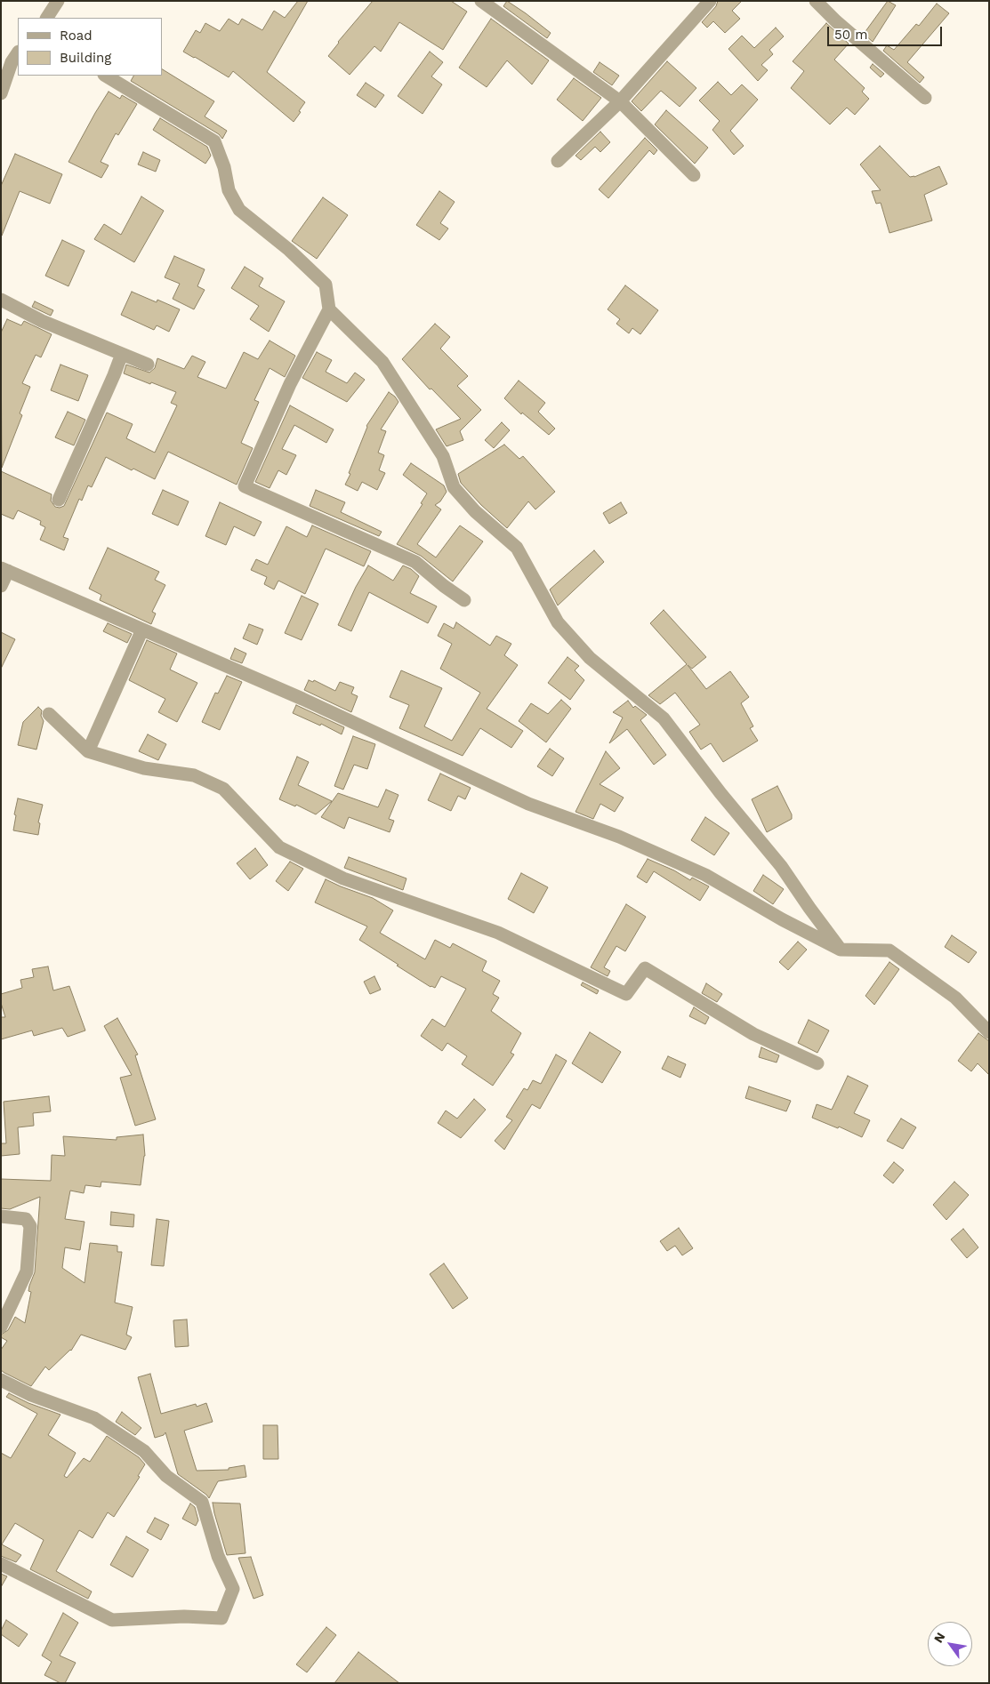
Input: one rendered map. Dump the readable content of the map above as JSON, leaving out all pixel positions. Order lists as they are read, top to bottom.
{
  "legend": ["Road", "Building"],
  "scale_bar": "50 m",
  "north": "top left"
}
